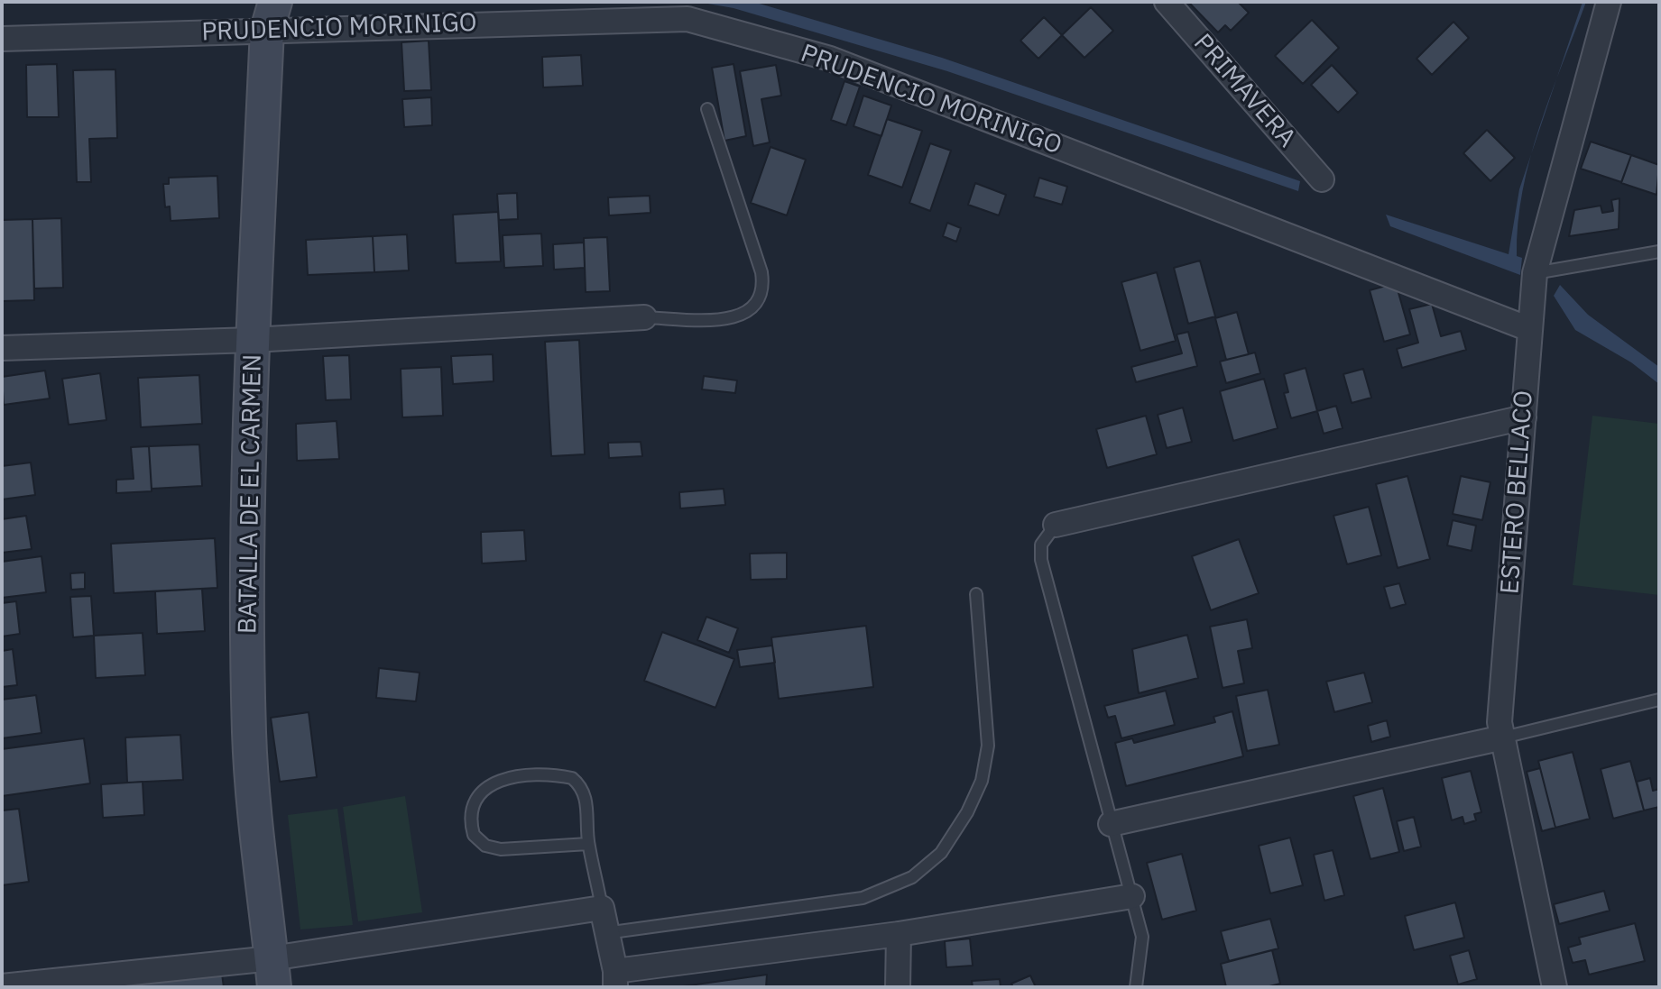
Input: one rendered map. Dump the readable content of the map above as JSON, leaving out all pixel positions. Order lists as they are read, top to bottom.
{
  "streets": {
    "street": [
      "PRUDENCIO MORINIGO",
      "PRIMAVERA",
      "ESTERO BELLACO",
      "BATALLA DE EL CARMEN"
    ]
  },
  "crossings": [
    ["PRUDENCIO MORINIGO", "ESTERO BELLACO"],
    ["PRUDENCIO MORINIGO", "BATALLA DE EL CARMEN"]
  ]
}
